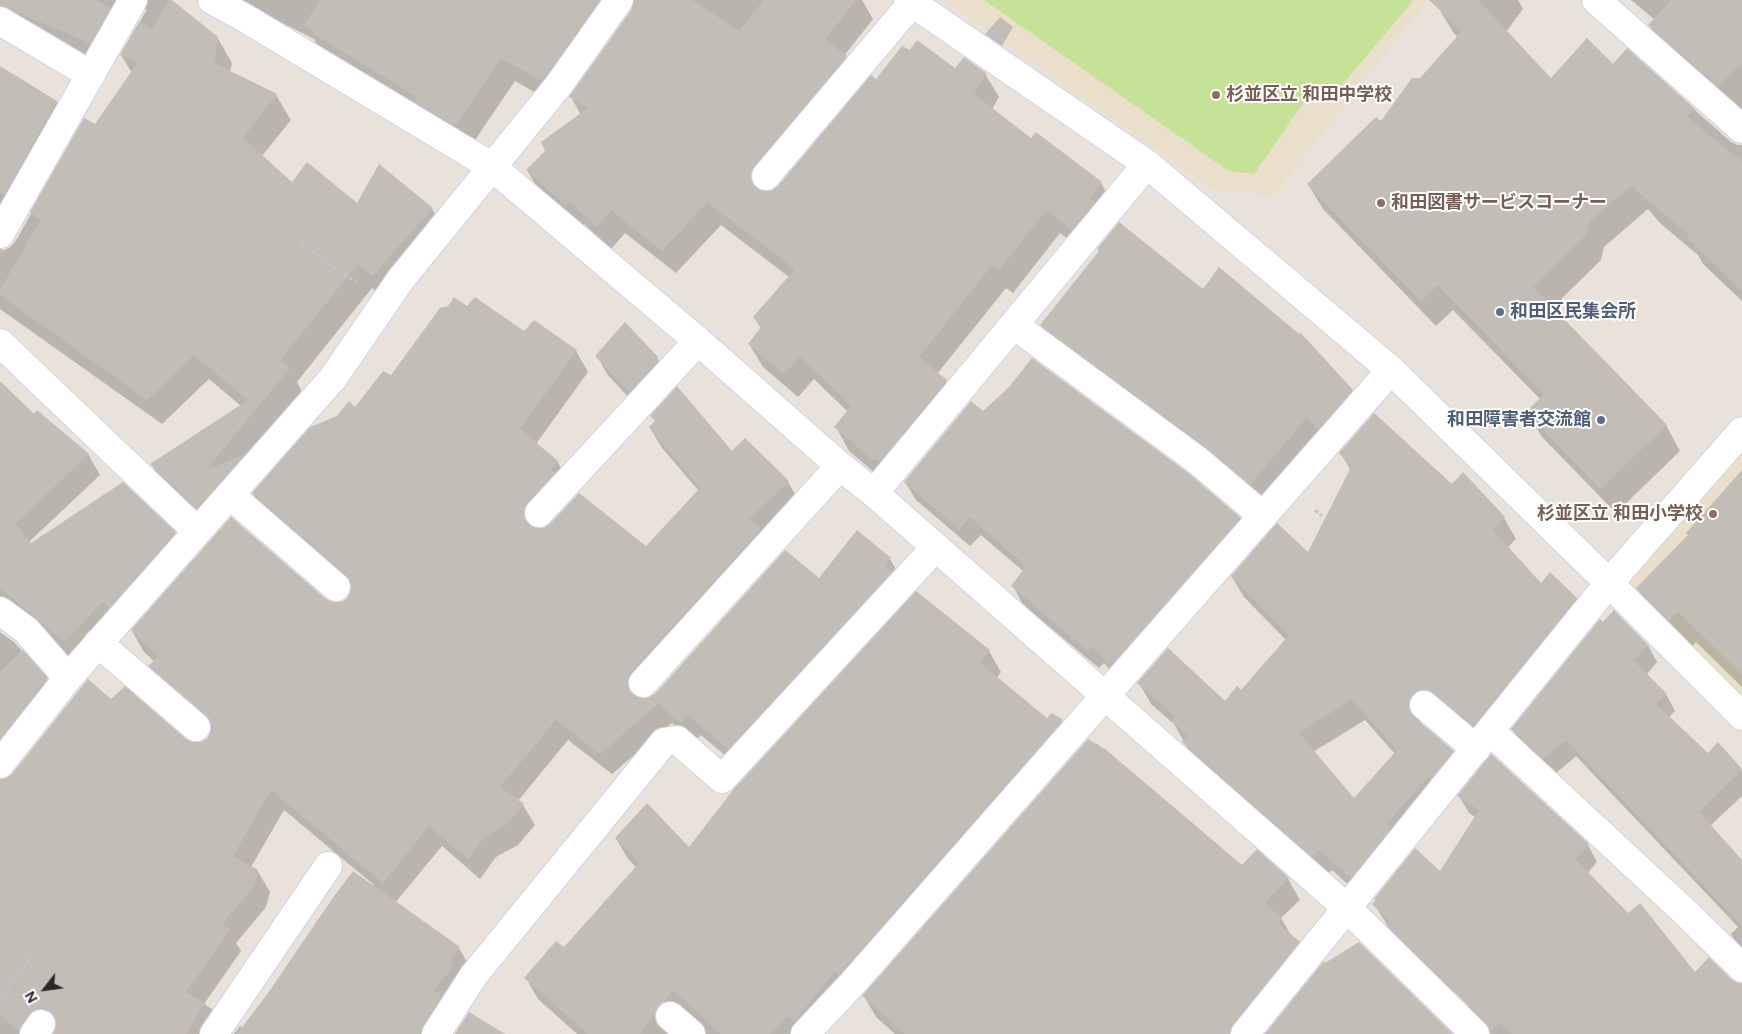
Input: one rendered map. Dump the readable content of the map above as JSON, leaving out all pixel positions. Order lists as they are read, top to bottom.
{
  "places": [
    "杉並区立 和田中学校",
    "和田図書サービスコーナー",
    "和田区民集会所",
    "和田障害者交流館",
    "杉並区立 和田小学校"
  ],
  "north": "bottom left"
}
